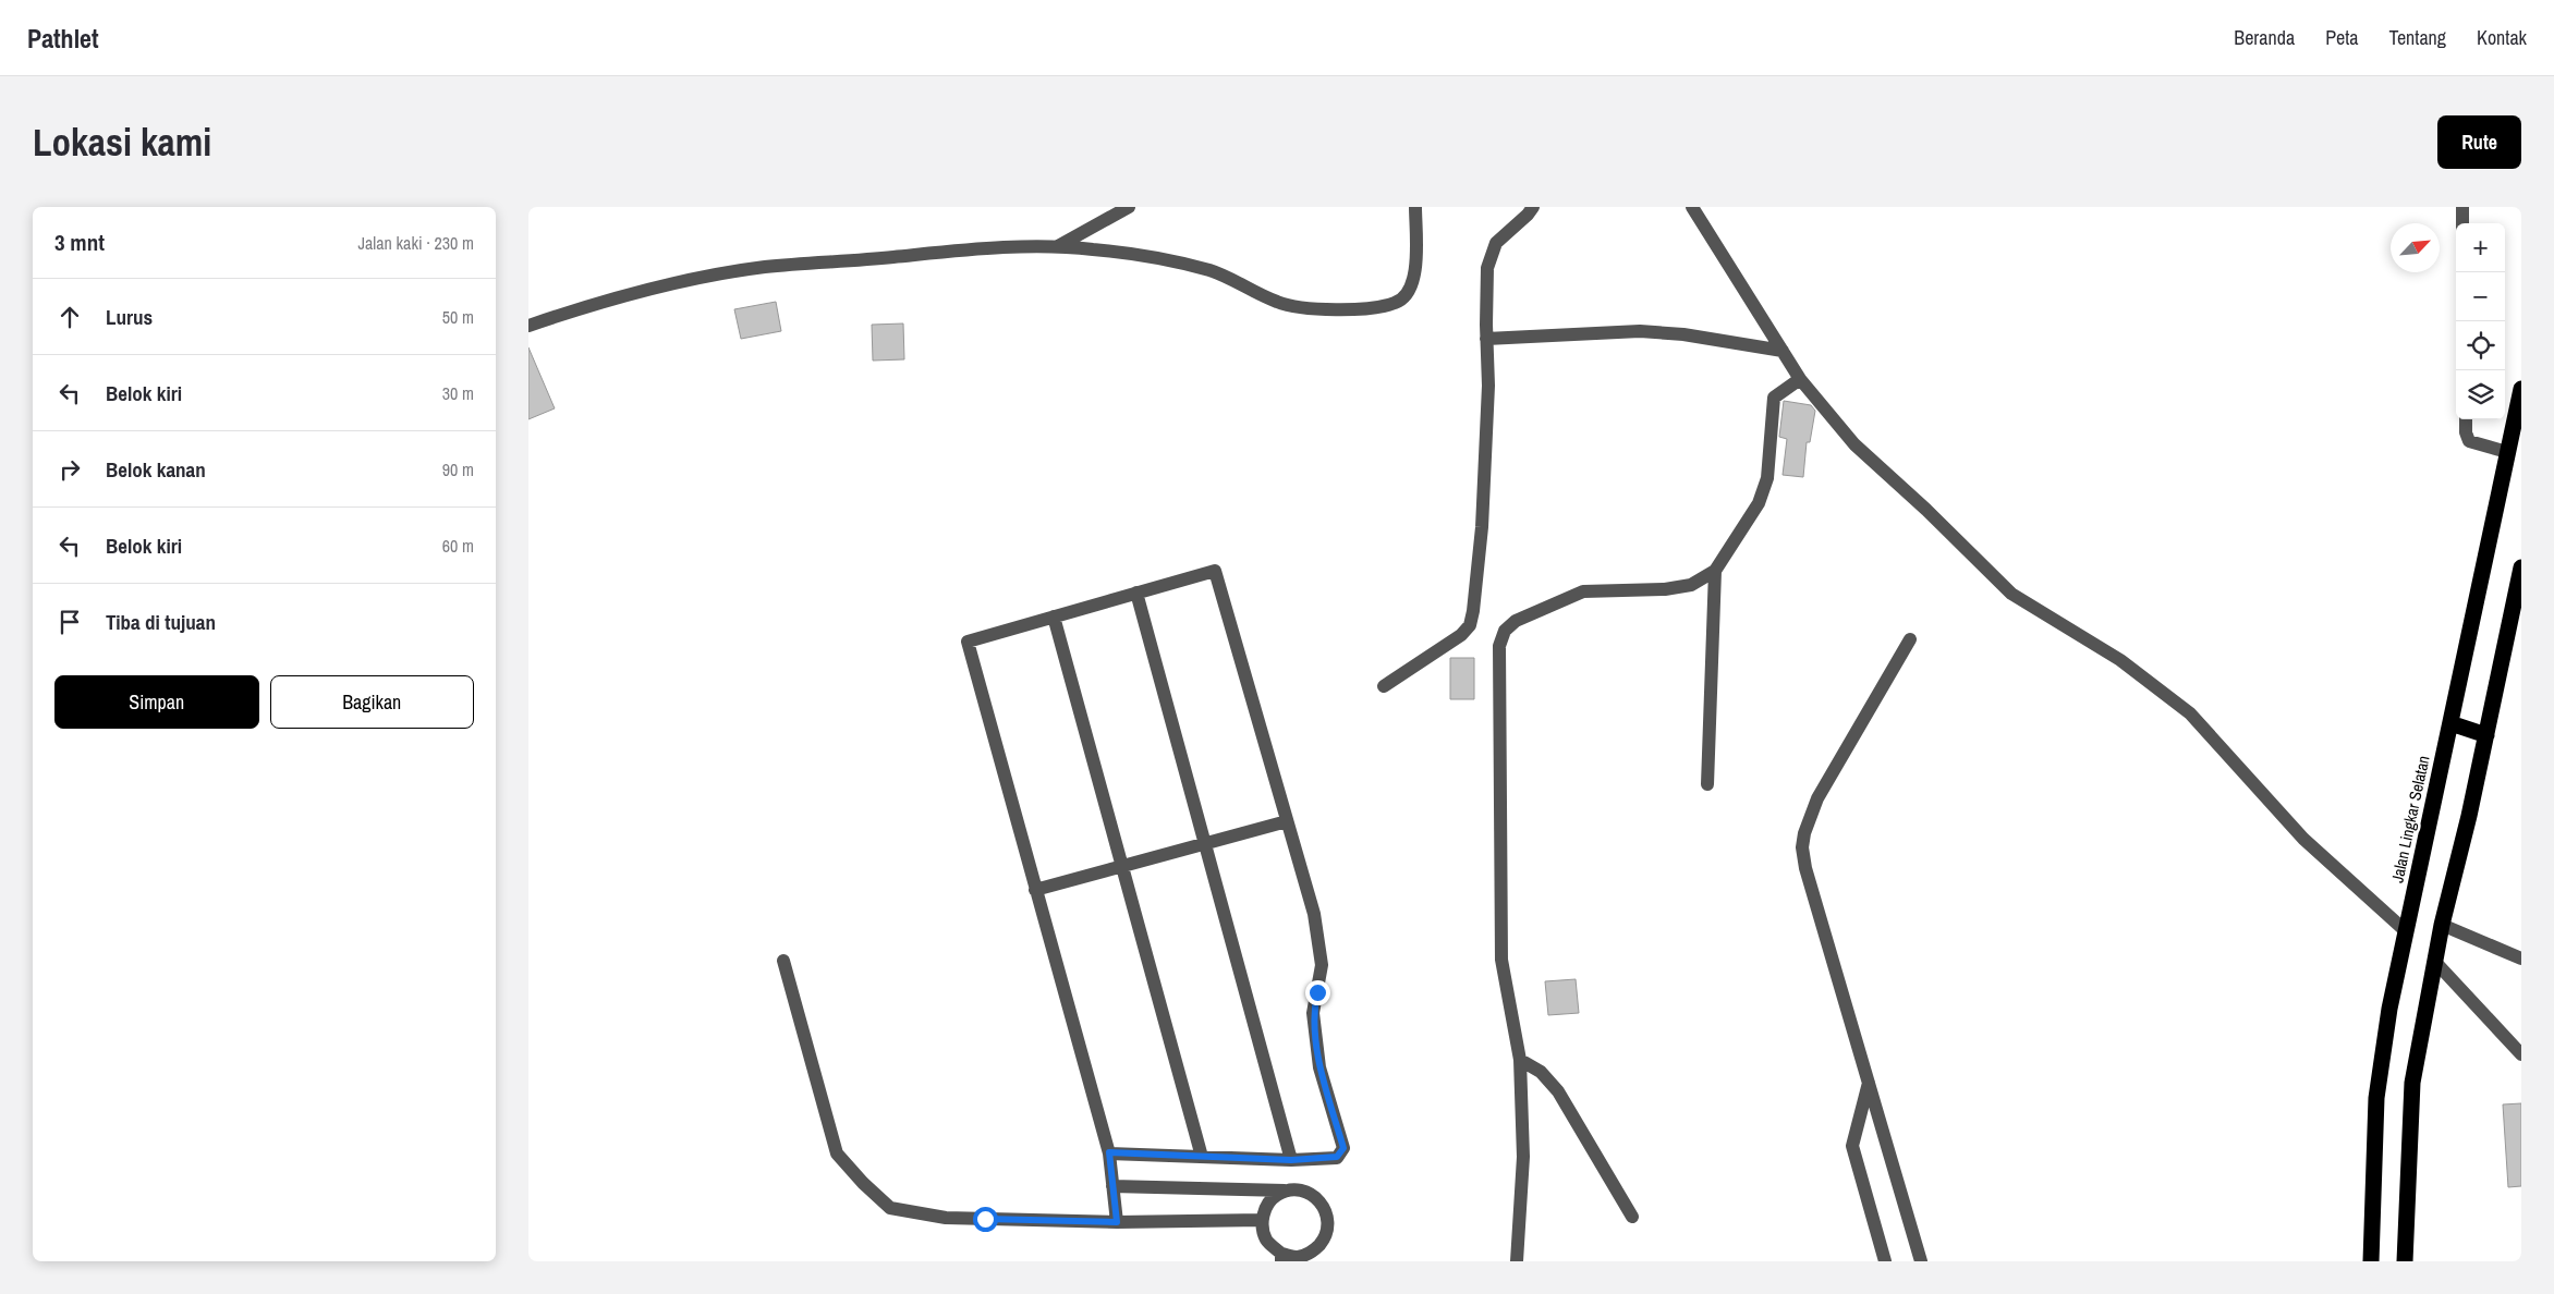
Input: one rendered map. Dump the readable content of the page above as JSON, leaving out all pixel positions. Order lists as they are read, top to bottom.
{
  "streets": {
    "highway": ["Jalan Lingkar Selatan"]
  },
  "north": "top right",
  "page": {
    "header": "Pathlet",
    "nav": [
      "Beranda",
      "Peta",
      "Tentang",
      "Kontak"
    ],
    "buttons": [
      "Rute",
      ["Simpan", "Bagikan"]
    ],
    "title": "Lokasi kami",
    "heading": ["3 mnt", "Jalan kaki · 230 m"],
    "map_buttons": ["+", "−"],
    "list": [
      ["Lurus", "50 m"],
      ["Belok kiri", "30 m"],
      ["Belok kanan", "90 m"],
      ["Belok kiri", "60 m"],
      "Tiba di tujuan"
    ]
  }
}
